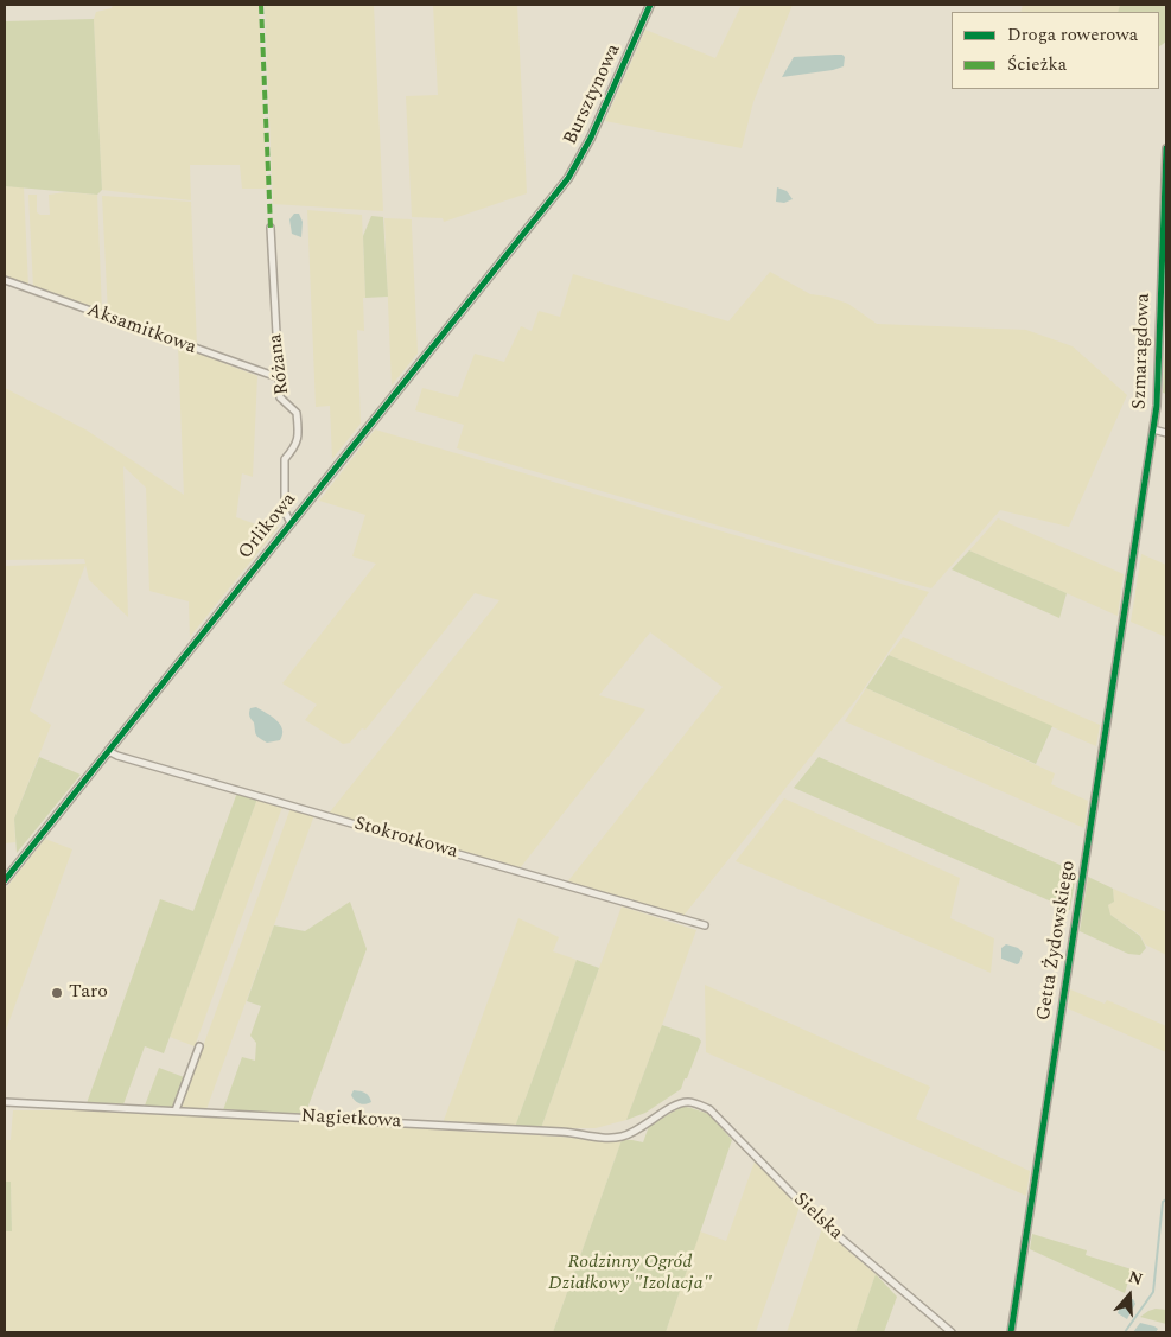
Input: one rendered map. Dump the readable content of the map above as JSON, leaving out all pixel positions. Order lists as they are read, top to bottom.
{
  "streets": {
    "street": [
      "Bursztynowa",
      "Aksamitkowa",
      "Szmaragdowa",
      "Różana",
      "Orlikowa",
      "Stokrotkowa",
      "Getta Żydowskiego",
      "Nagietkowa",
      "Sielska"
    ]
  },
  "crossings": [
    ["Bursztynowa", "Orlikowa"],
    ["Aksamitkowa", "Różana"],
    ["Szmaragdowa", "Getta Żydowskiego"],
    ["Różana", "Orlikowa"],
    ["Orlikowa", "Stokrotkowa"],
    ["Nagietkowa", "Sielska"]
  ],
  "parks": ["Rodzinny Ogród Działkowy \"Izolacja\""],
  "places": ["Taro"],
  "legend": ["Droga rowerowa", "Ścieżka"],
  "north": "top"
}
